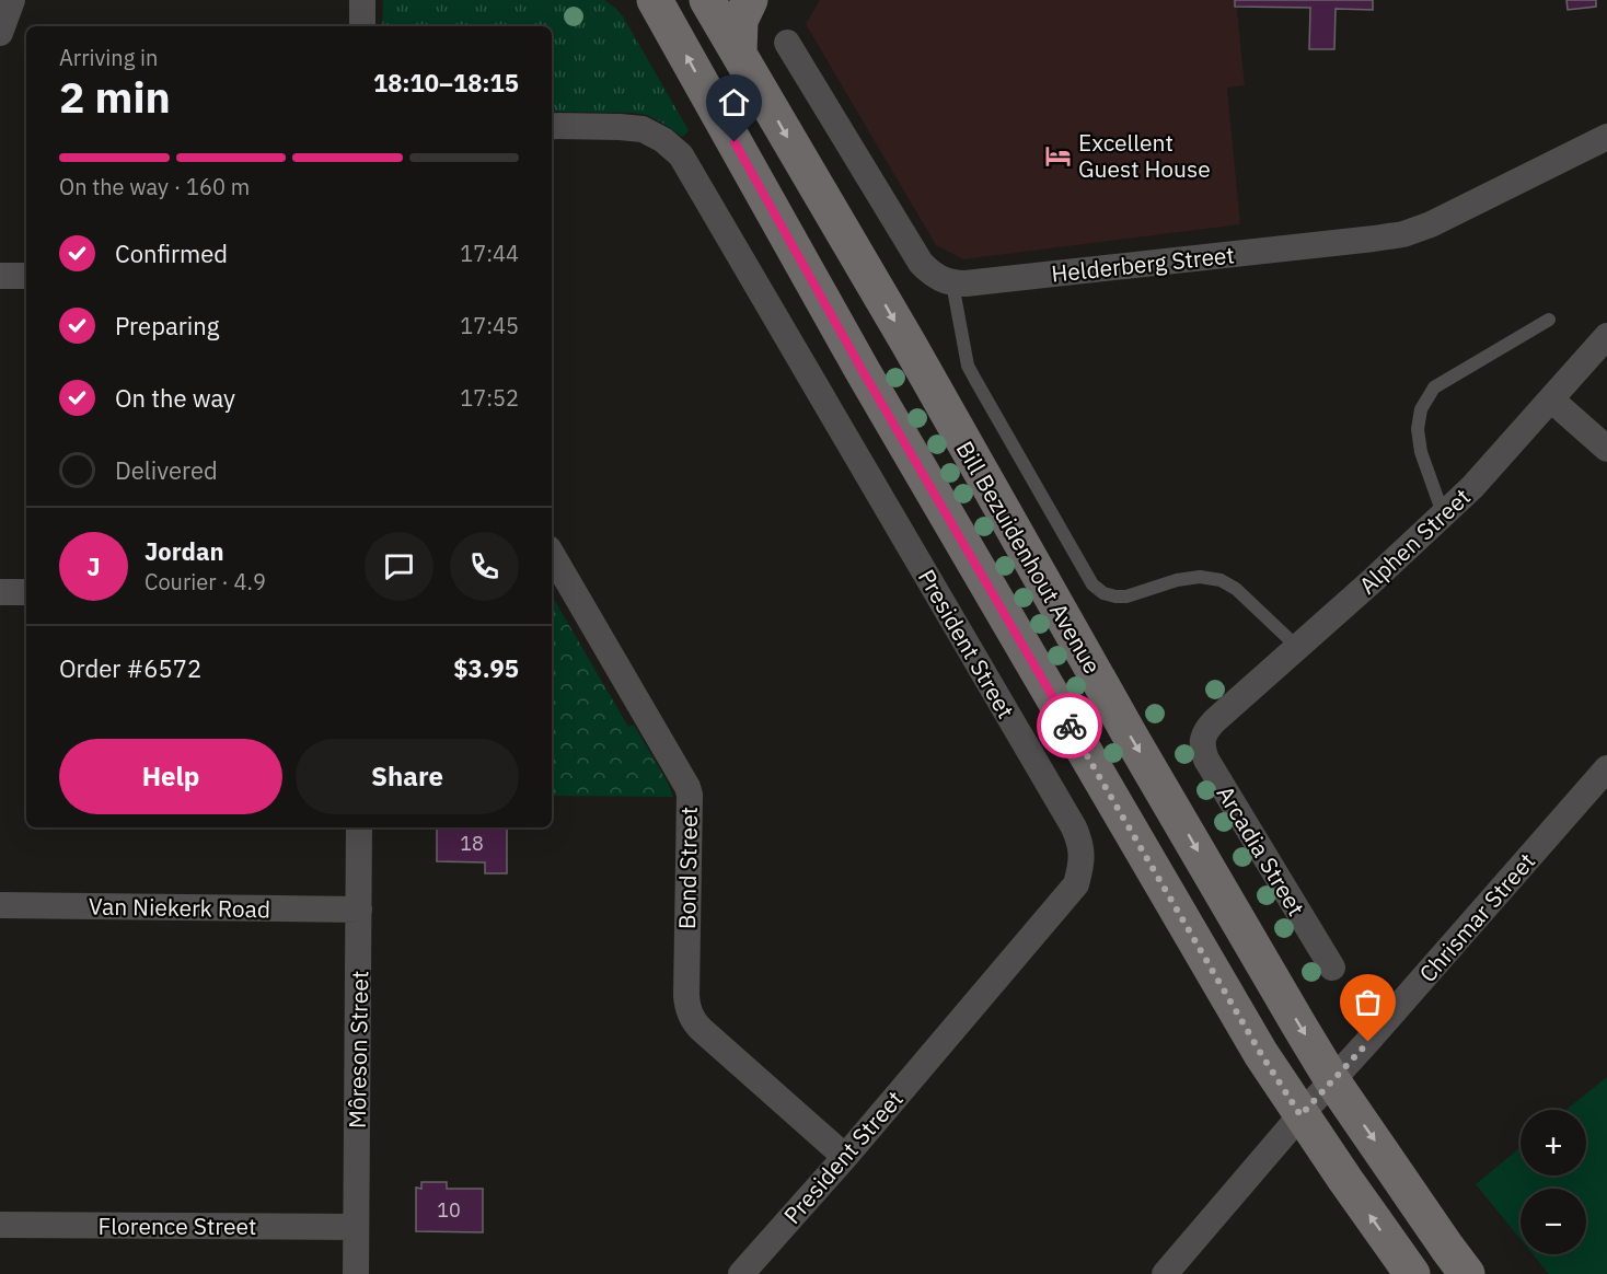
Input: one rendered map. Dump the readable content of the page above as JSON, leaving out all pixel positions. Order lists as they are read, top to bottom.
{
  "streets": {
    "main road": ["Bill Bezuidenhout Avenue"],
    "street": [
      "Helderberg Street",
      "Alphen Street",
      "President Street",
      "Arcadia Street",
      "Bond Street",
      "Van Niekerk Road",
      "Chrismar Street",
      "Môreson Street",
      "Florence Street"
    ]
  },
  "crossings": [
    ["Alphen Street", "Arcadia Street"],
    ["Bill Bezuidenhout Avenue", "Chrismar Street"],
    ["President Street", "Bond Street"],
    ["Van Niekerk Road", "Môreson Street"],
    ["Môreson Street", "Florence Street"]
  ],
  "places": {
    "hotel": ["Excellent Guest House"]
  },
  "house_numbers": ["18", "10"],
  "page": {
    "heading": ["2 min", "Arriving in", "18:10–18:15"],
    "panel": [
      "Jordan",
      "Courier · 4.9",
      "Order #6572",
      "$3.95"
    ],
    "bar": "On the way · 160 m",
    "list": [
      ["Confirmed", "17:44"],
      ["Preparing", "17:45"],
      ["On the way", "17:52"],
      "Delivered"
    ],
    "round": "J",
    "buttons": ["Help", "Share"],
    "map_buttons": ["+", "−"]
  }
}
